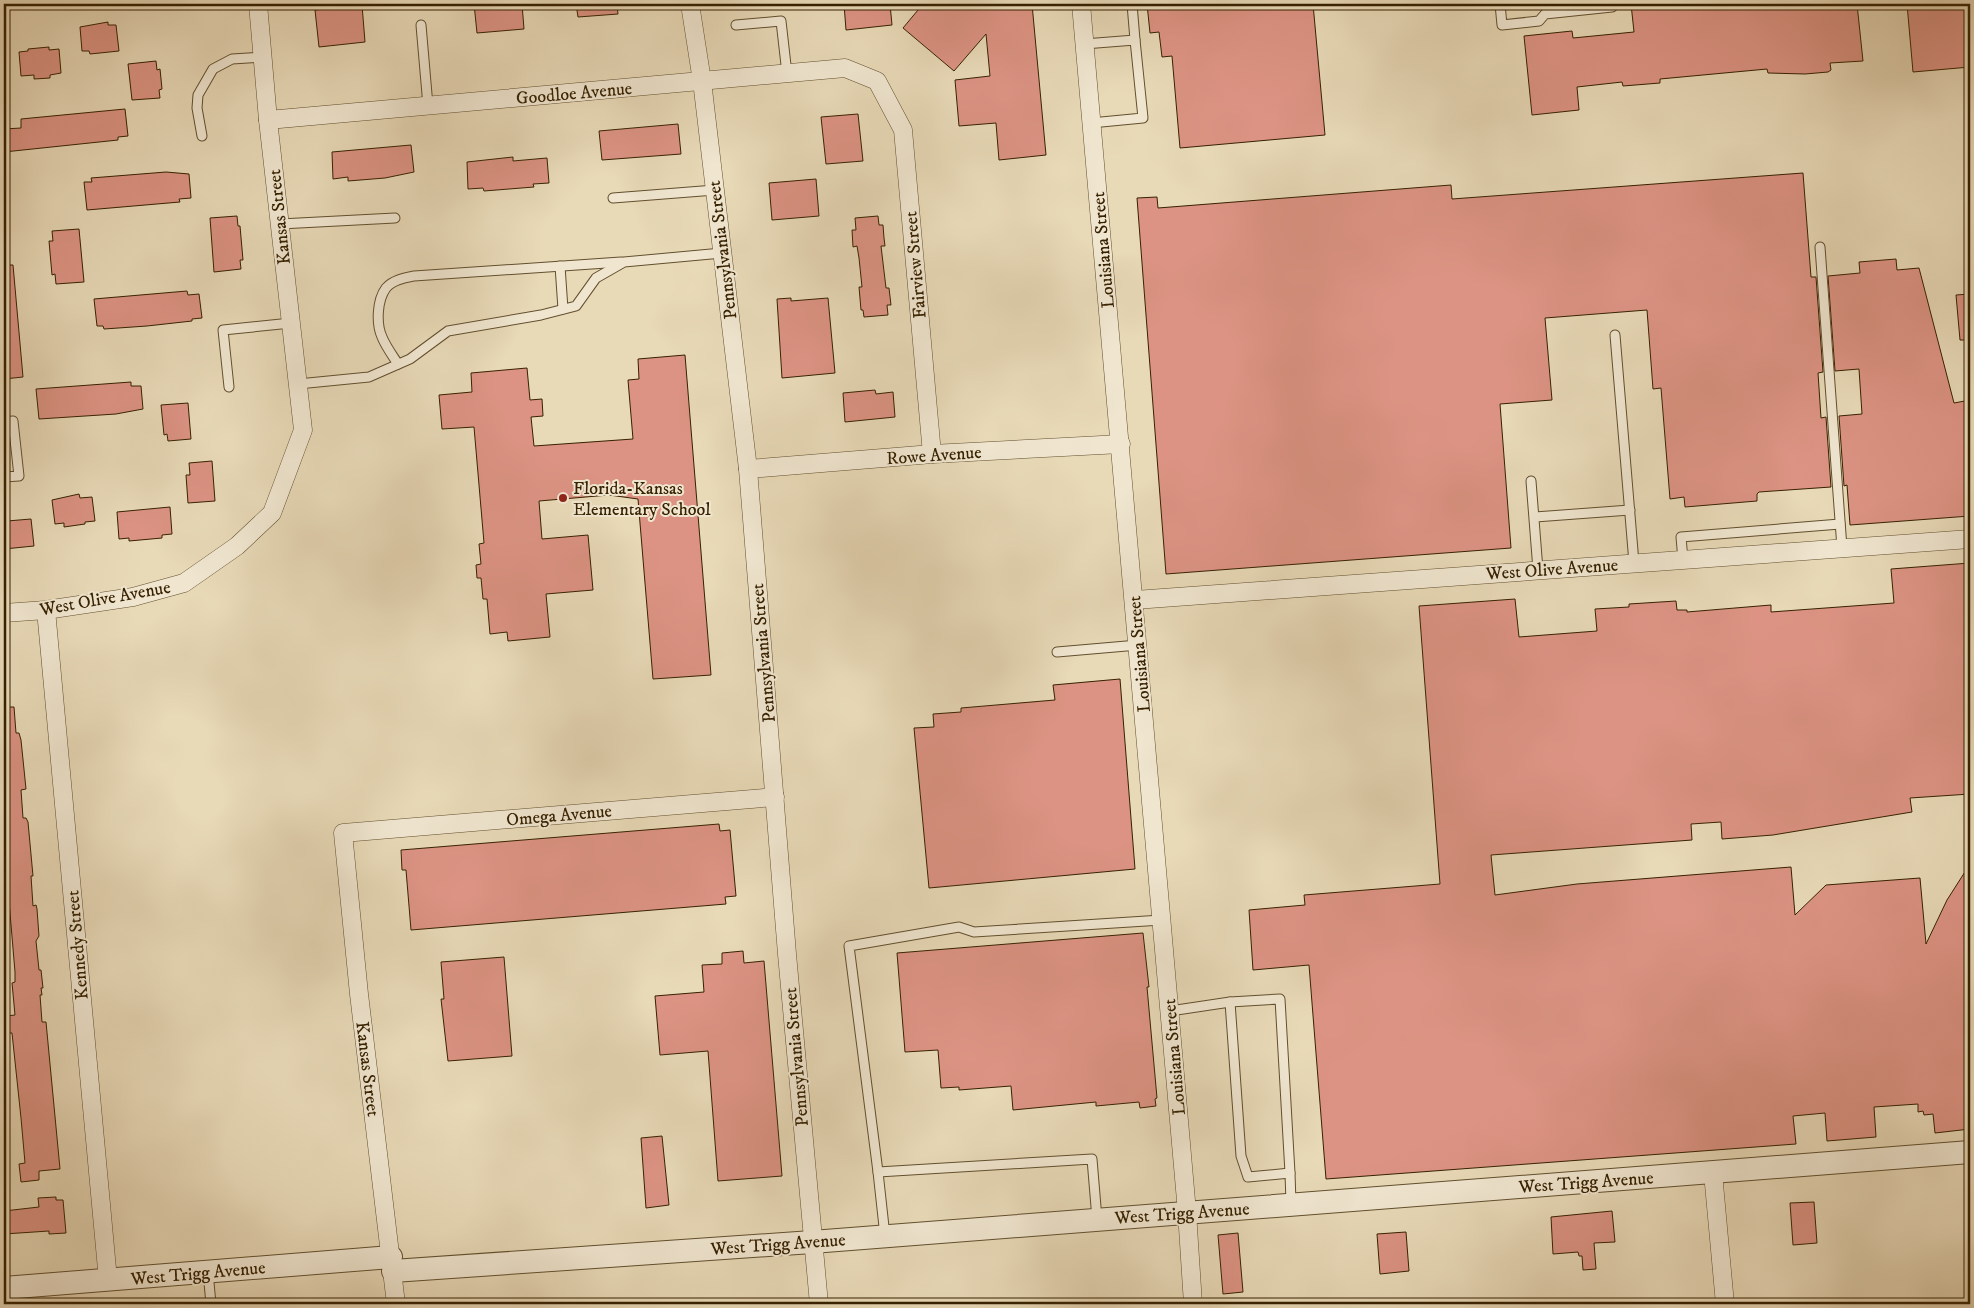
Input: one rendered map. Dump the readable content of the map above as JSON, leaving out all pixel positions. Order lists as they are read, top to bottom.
{
  "streets": {
    "street": [
      "Goodloe Avenue",
      "Kansas Street",
      "Pennsylvania Street",
      "Louisiana Street",
      "Fairview Street",
      "Rowe Avenue",
      "West Olive Avenue",
      "Omega Avenue",
      "Kennedy Street",
      "West Trigg Avenue"
    ]
  },
  "crossings": [
    ["Goodloe Avenue", "Kansas Street"],
    ["Goodloe Avenue", "Pennsylvania Street"],
    ["Goodloe Avenue", "Fairview Street"],
    ["Kansas Street", "West Olive Avenue"],
    ["Kansas Street", "Omega Avenue"],
    ["Kansas Street", "West Trigg Avenue"],
    ["Pennsylvania Street", "Rowe Avenue"],
    ["Pennsylvania Street", "Omega Avenue"],
    ["Pennsylvania Street", "West Trigg Avenue"],
    ["Louisiana Street", "Rowe Avenue"],
    ["Louisiana Street", "West Olive Avenue"],
    ["Louisiana Street", "West Trigg Avenue"],
    ["Fairview Street", "Rowe Avenue"],
    ["West Olive Avenue", "Kennedy Street"],
    ["Kennedy Street", "West Trigg Avenue"]
  ],
  "places": ["Florida-Kansas Elementary School"]
}
